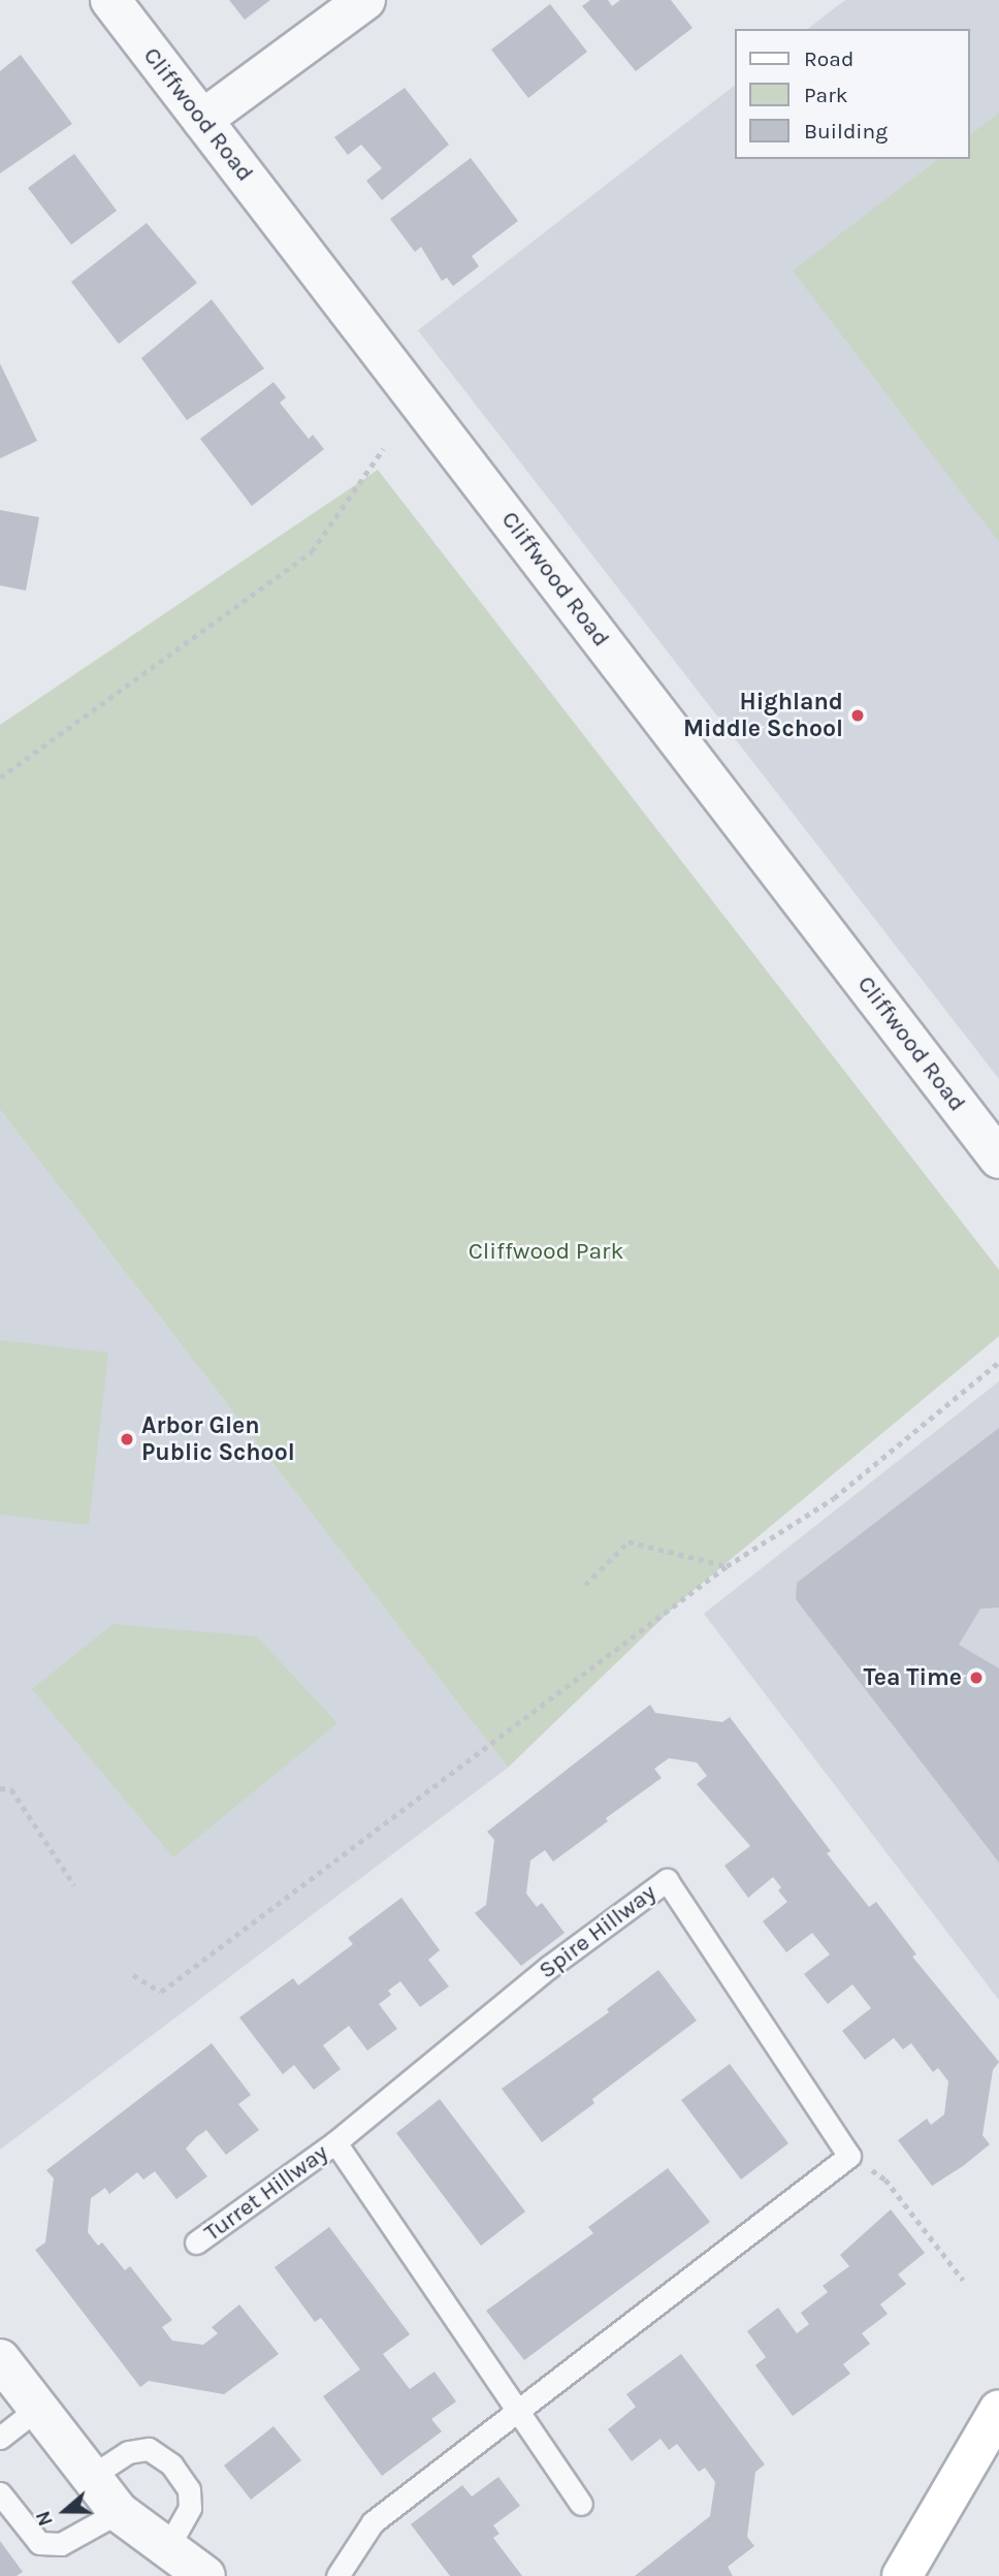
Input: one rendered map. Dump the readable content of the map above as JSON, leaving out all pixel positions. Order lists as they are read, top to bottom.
{
  "streets": {
    "street": ["Cliffwood Road"],
    "lane": ["Spire Hillway", "Turret Hillway"]
  },
  "crossings": [
    ["Spire Hillway", "Turret Hillway"]
  ],
  "parks": ["Cliffwood Park"],
  "places": ["Highland Middle School", "Arbor Glen Public School", "Tea Time"],
  "legend": ["Road", "Park", "Building"],
  "north": "left"
}
